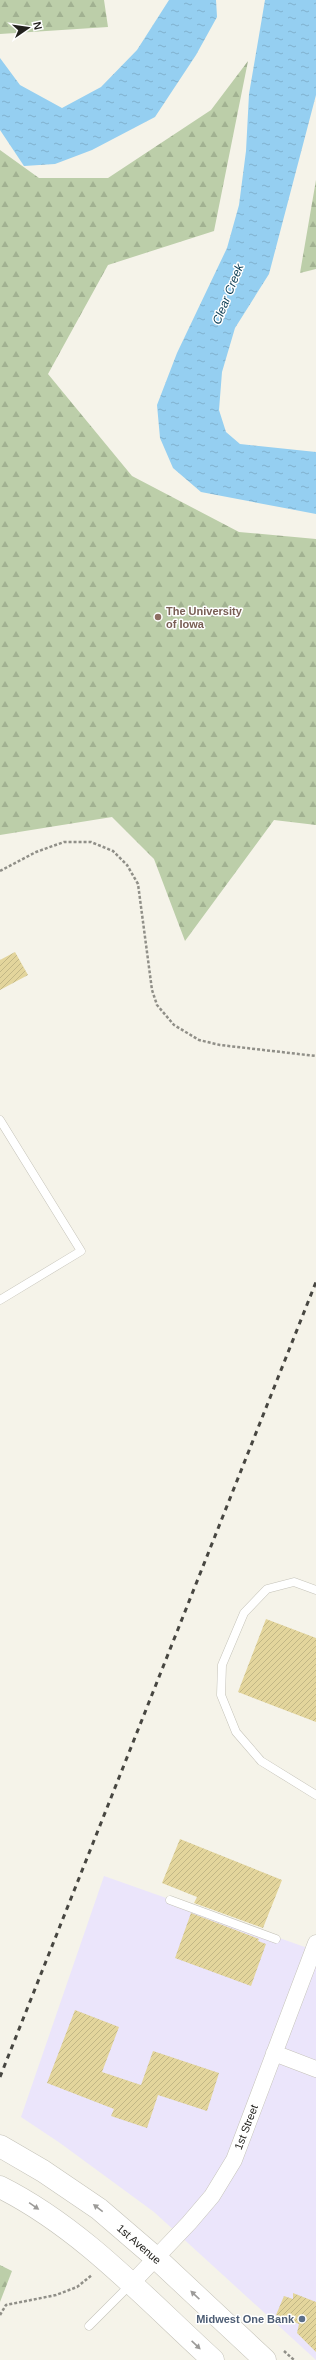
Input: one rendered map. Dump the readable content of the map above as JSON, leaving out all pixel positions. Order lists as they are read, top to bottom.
{
  "streets": {
    "main road": ["1st Avenue"],
    "street": ["1st Street"]
  },
  "crossings": [
    ["1st Street", "1st Avenue"]
  ],
  "water": ["Clear Creek"],
  "places": ["The University of Iowa", "Midwest One Bank"],
  "north": "right"
}
